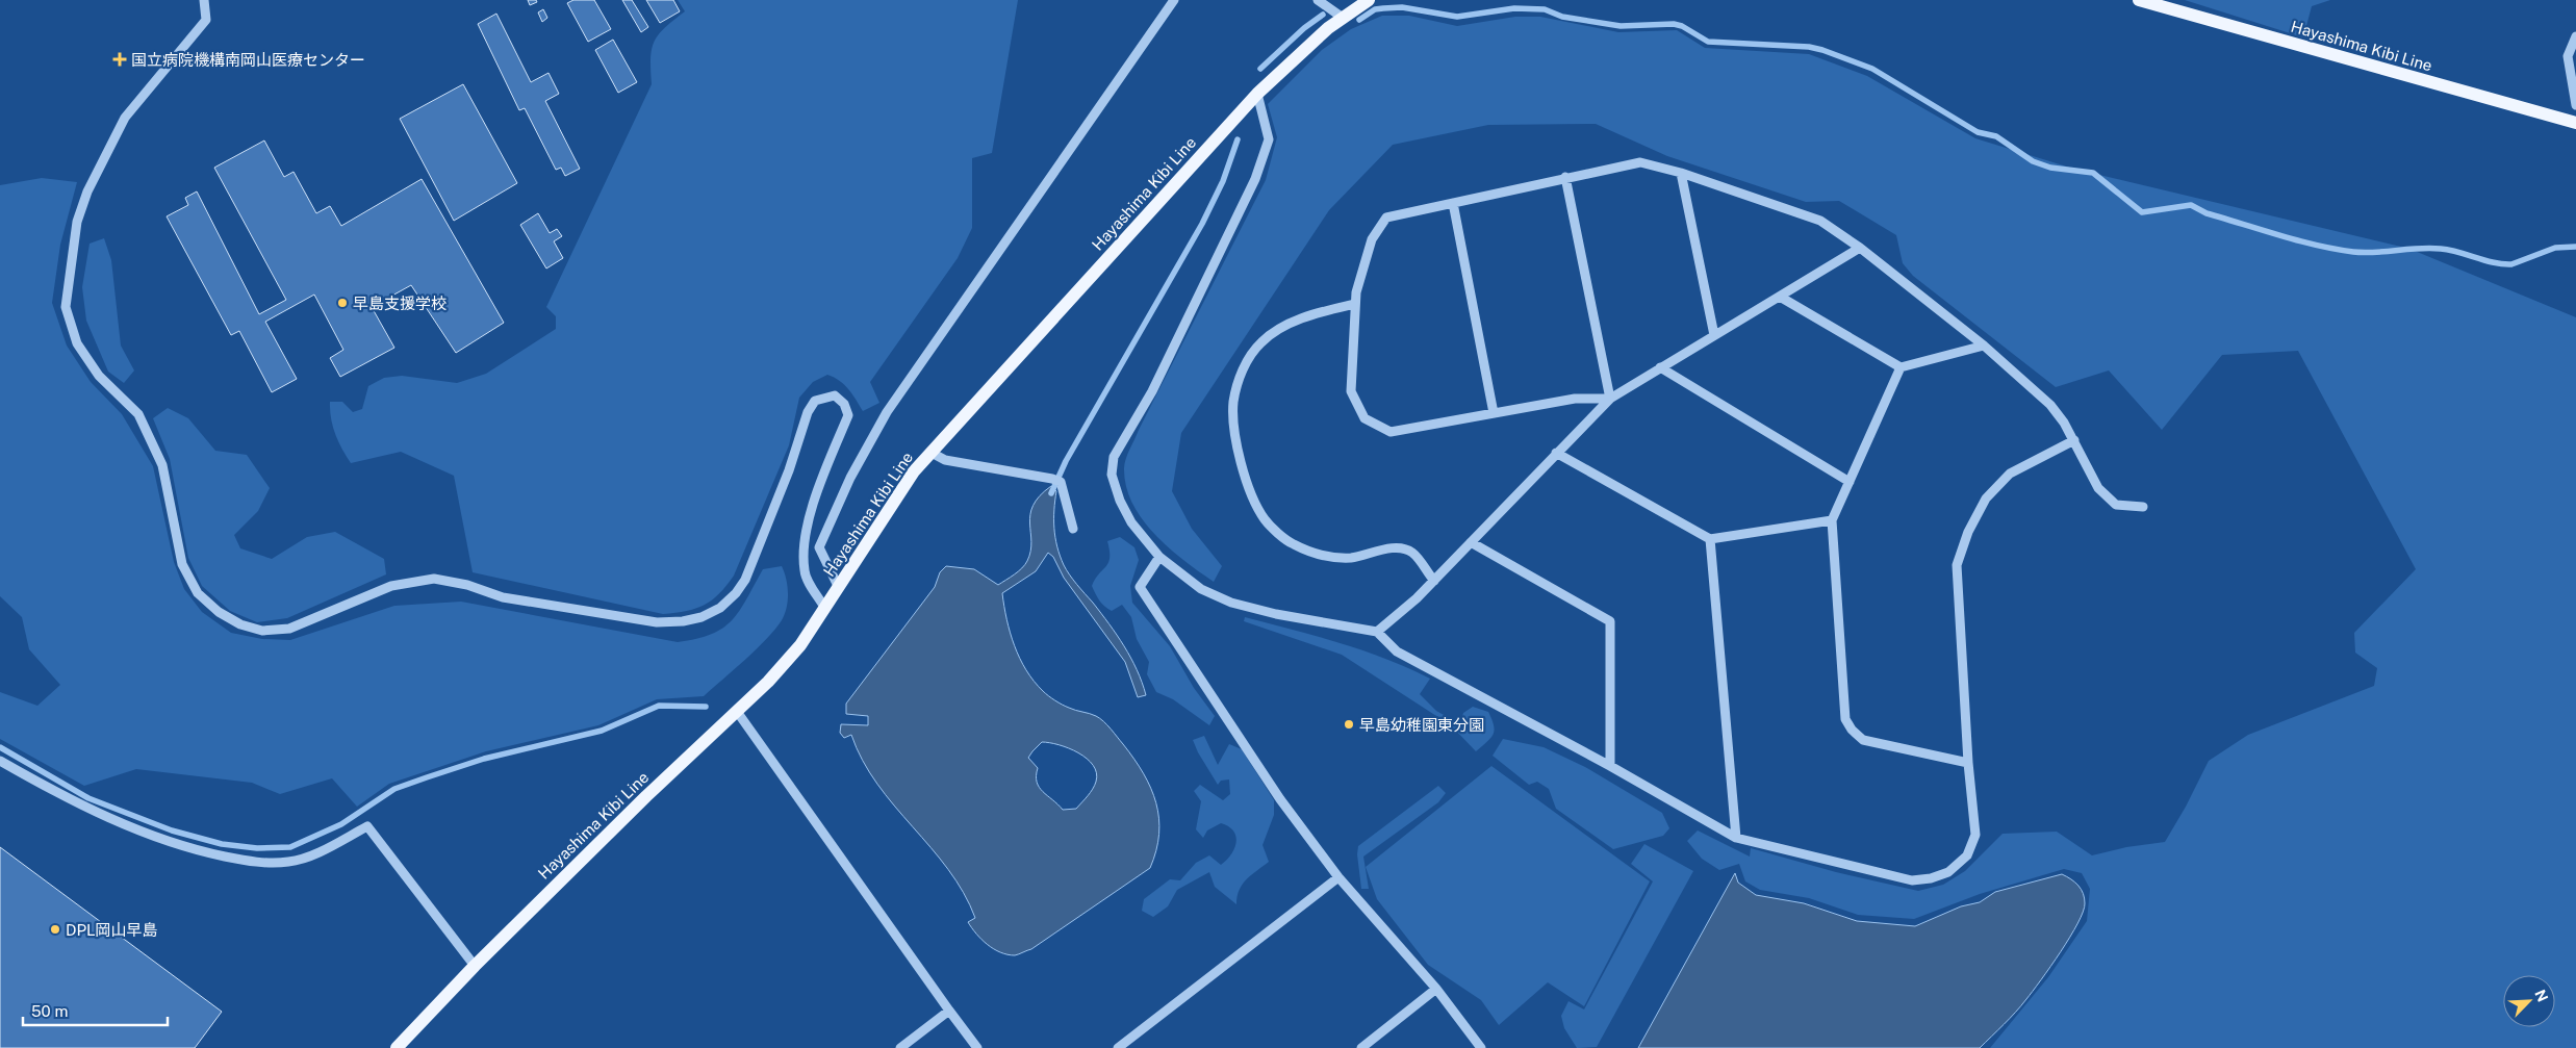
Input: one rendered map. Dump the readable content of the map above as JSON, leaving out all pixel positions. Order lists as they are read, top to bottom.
{
  "streets": {
    "main road": ["Hayashima Kibi Line"]
  },
  "places": {
    "health": ["国立病院機構南岡山医療センター"],
    "other": ["早島支援学校", "早島幼稚園東分園", "DPL岡山早島"]
  },
  "scale_bar": "50 m",
  "north": "top right"
}
